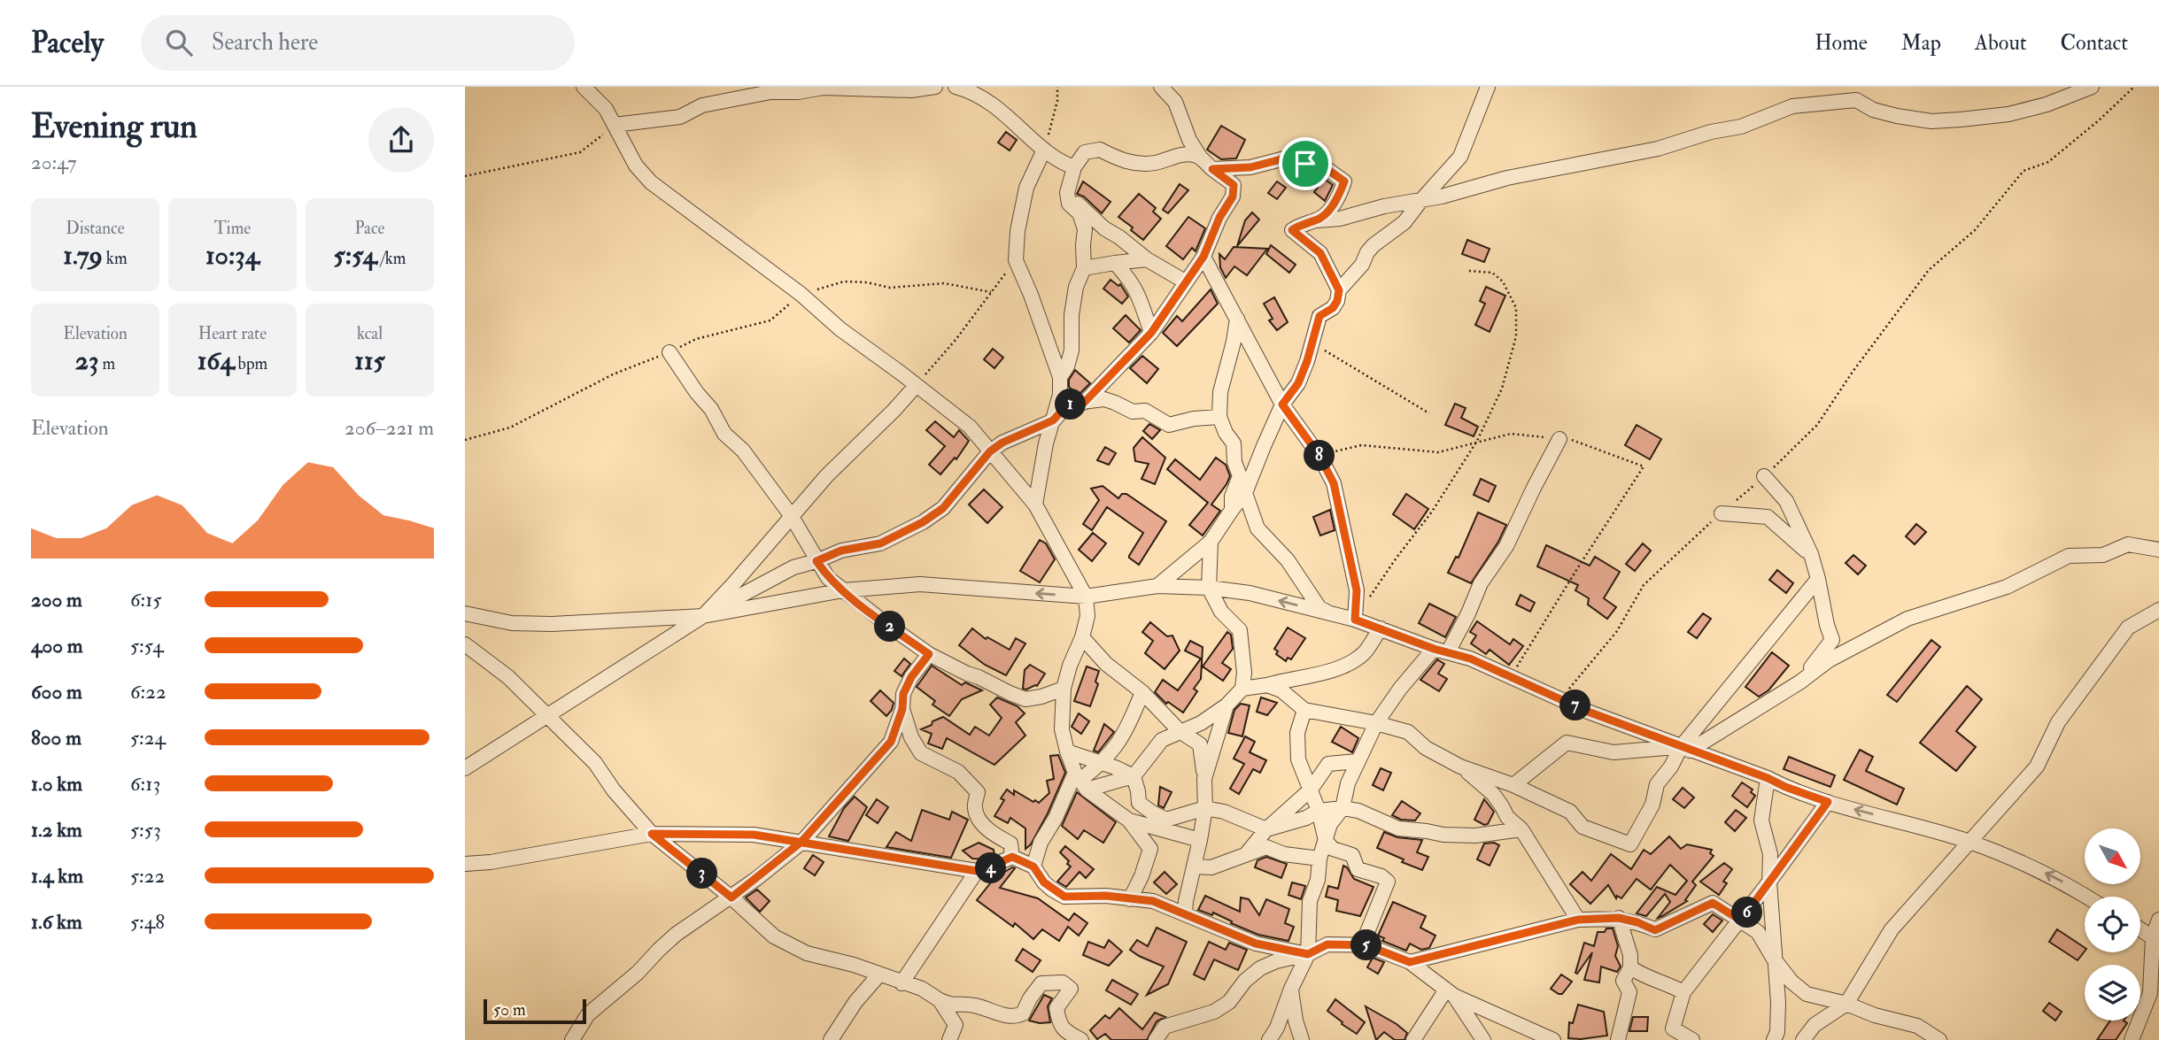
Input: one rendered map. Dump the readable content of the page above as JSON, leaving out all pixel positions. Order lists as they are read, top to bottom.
{
  "scale_bar": "50 m",
  "north": "bottom right",
  "page": {
    "header": "Pacely",
    "search": "Search here",
    "nav": [
      "Home",
      "Map",
      "About",
      "Contact"
    ],
    "heading": ["Evening run", "20:47"],
    "stats": [
      ["Distance", "1.79 km"],
      ["Time", "10:34"],
      ["Pace", "5:54 /km"],
      ["Elevation", "23 m"],
      ["Heart rate", "164 bpm"],
      ["kcal", "115"]
    ],
    "pins": [
      "1",
      "8",
      "2",
      "7",
      "4",
      "3",
      "6",
      "5"
    ],
    "chart": ["Elevation", "206–221 m"],
    "list": [
      {
        "name": "200 m",
        "note": "6:15"
      },
      {
        "name": "400 m",
        "note": "5:54"
      },
      {
        "name": "600 m",
        "note": "6:22"
      },
      {
        "name": "800 m",
        "note": "5:24"
      },
      {
        "name": "1.0 km",
        "note": "6:13"
      },
      {
        "name": "1.2 km",
        "note": "5:53"
      },
      {
        "name": "1.4 km",
        "note": "5:22"
      },
      {
        "name": "1.6 km",
        "note": "5:48"
      }
    ],
    "scale": "50 m"
  }
}
